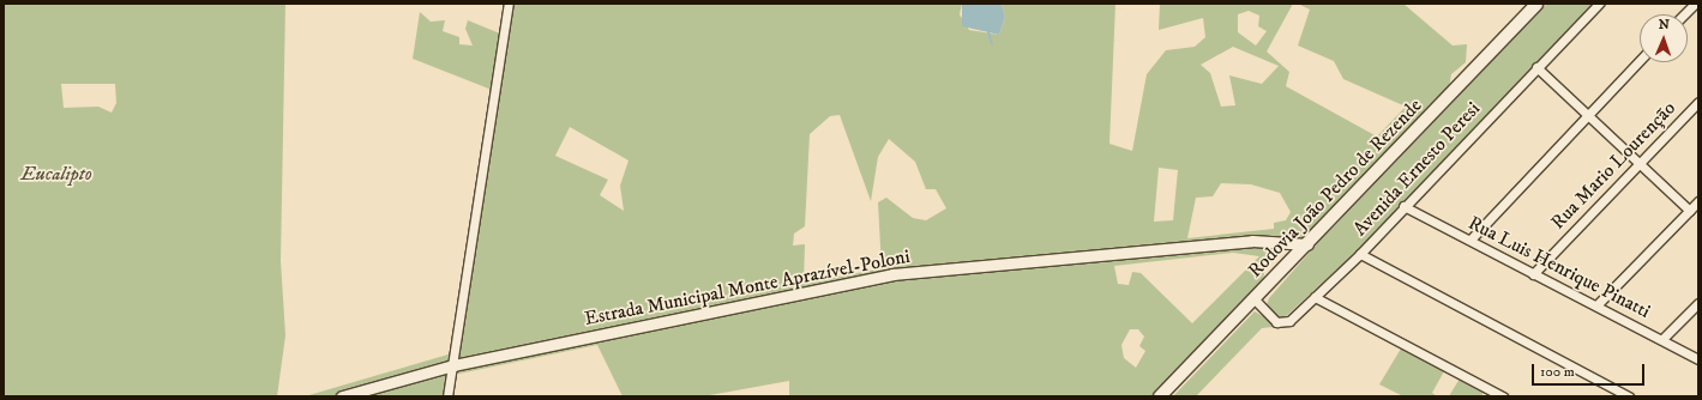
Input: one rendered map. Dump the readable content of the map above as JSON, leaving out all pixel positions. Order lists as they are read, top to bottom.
{
  "streets": {
    "main road": ["Rodovia João Pedro de Rezende"],
    "street": [
      "Rua Mario Lourenção",
      "Avenida Ernesto Peresi",
      "Rua Luis Henrique Pinatti",
      "Estrada Municipal Monte Aprazível-Poloni"
    ]
  },
  "crossings": [
    ["Rua Mario Lourenção", "Rua Luis Henrique Pinatti"],
    ["Avenida Ernesto Peresi", "Rodovia João Pedro de Rezende"],
    ["Avenida Ernesto Peresi", "Rua Luis Henrique Pinatti"],
    ["Rodovia João Pedro de Rezende", "Estrada Municipal Monte Aprazível-Poloni"]
  ],
  "parks": ["Eucalipto"],
  "scale_bar": "100 m",
  "north": "top"
}
